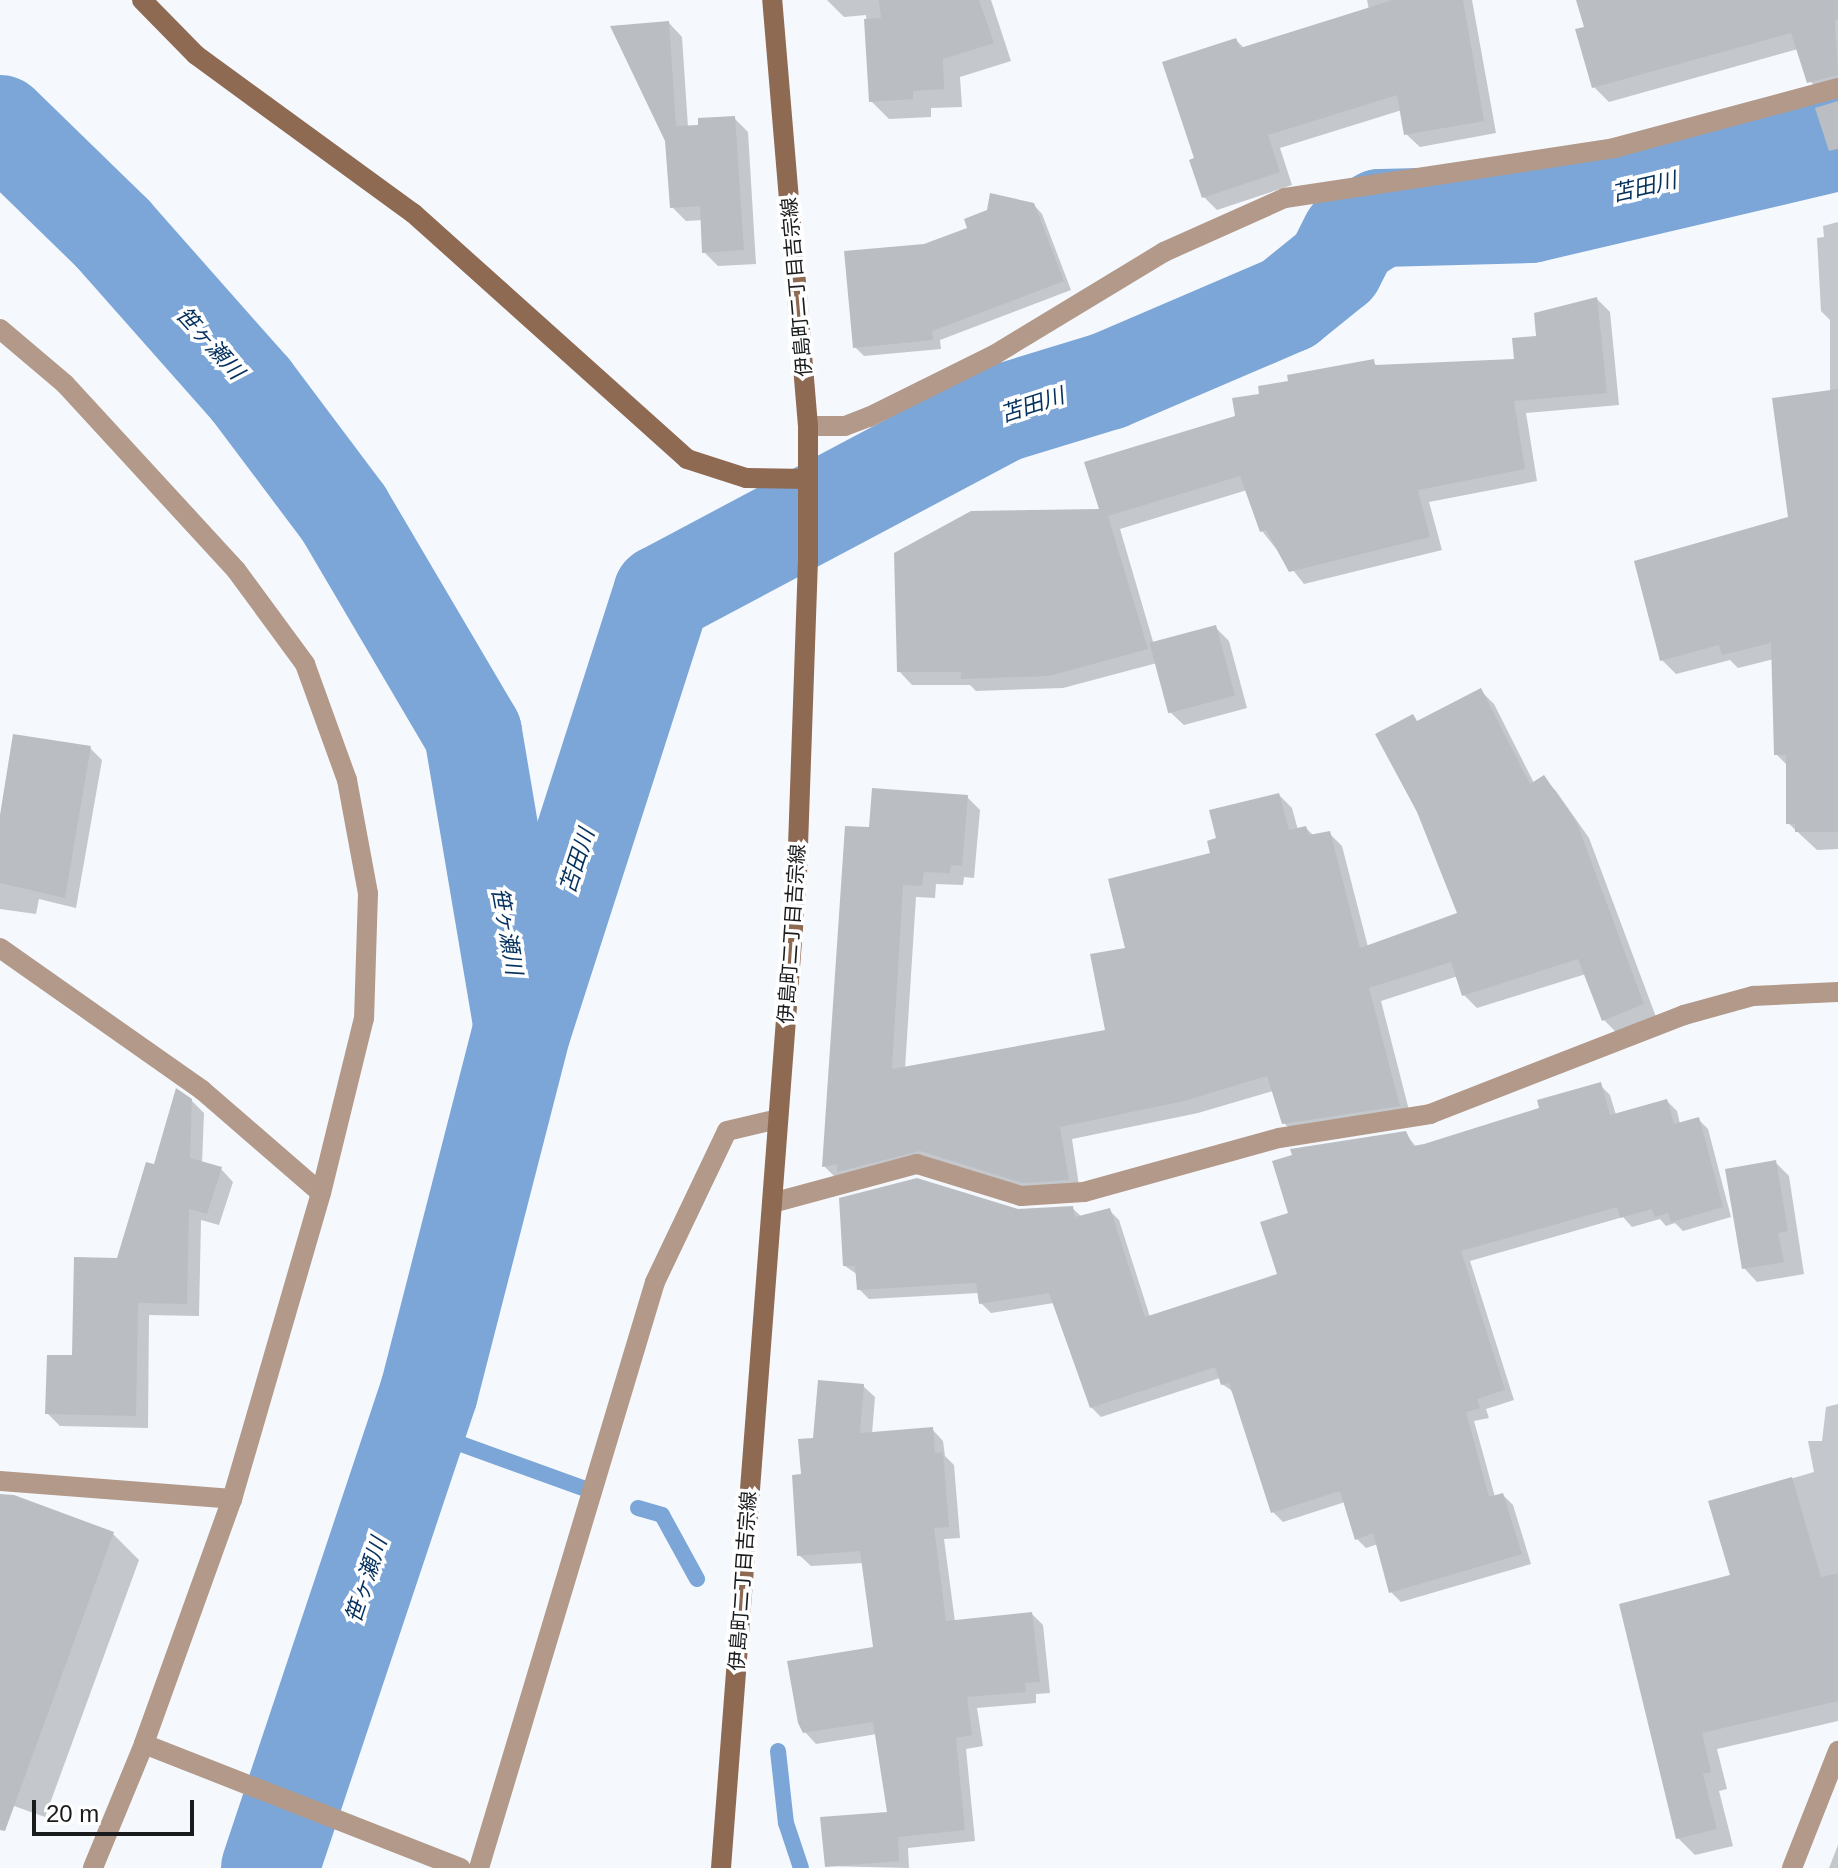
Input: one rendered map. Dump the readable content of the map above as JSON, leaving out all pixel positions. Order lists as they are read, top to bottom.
{
  "streets": {
    "street": ["伊島町二丁目吉宗線"]
  },
  "water": ["苫田川", "笹ヶ瀬川"],
  "scale_bar": "20 m"
}
